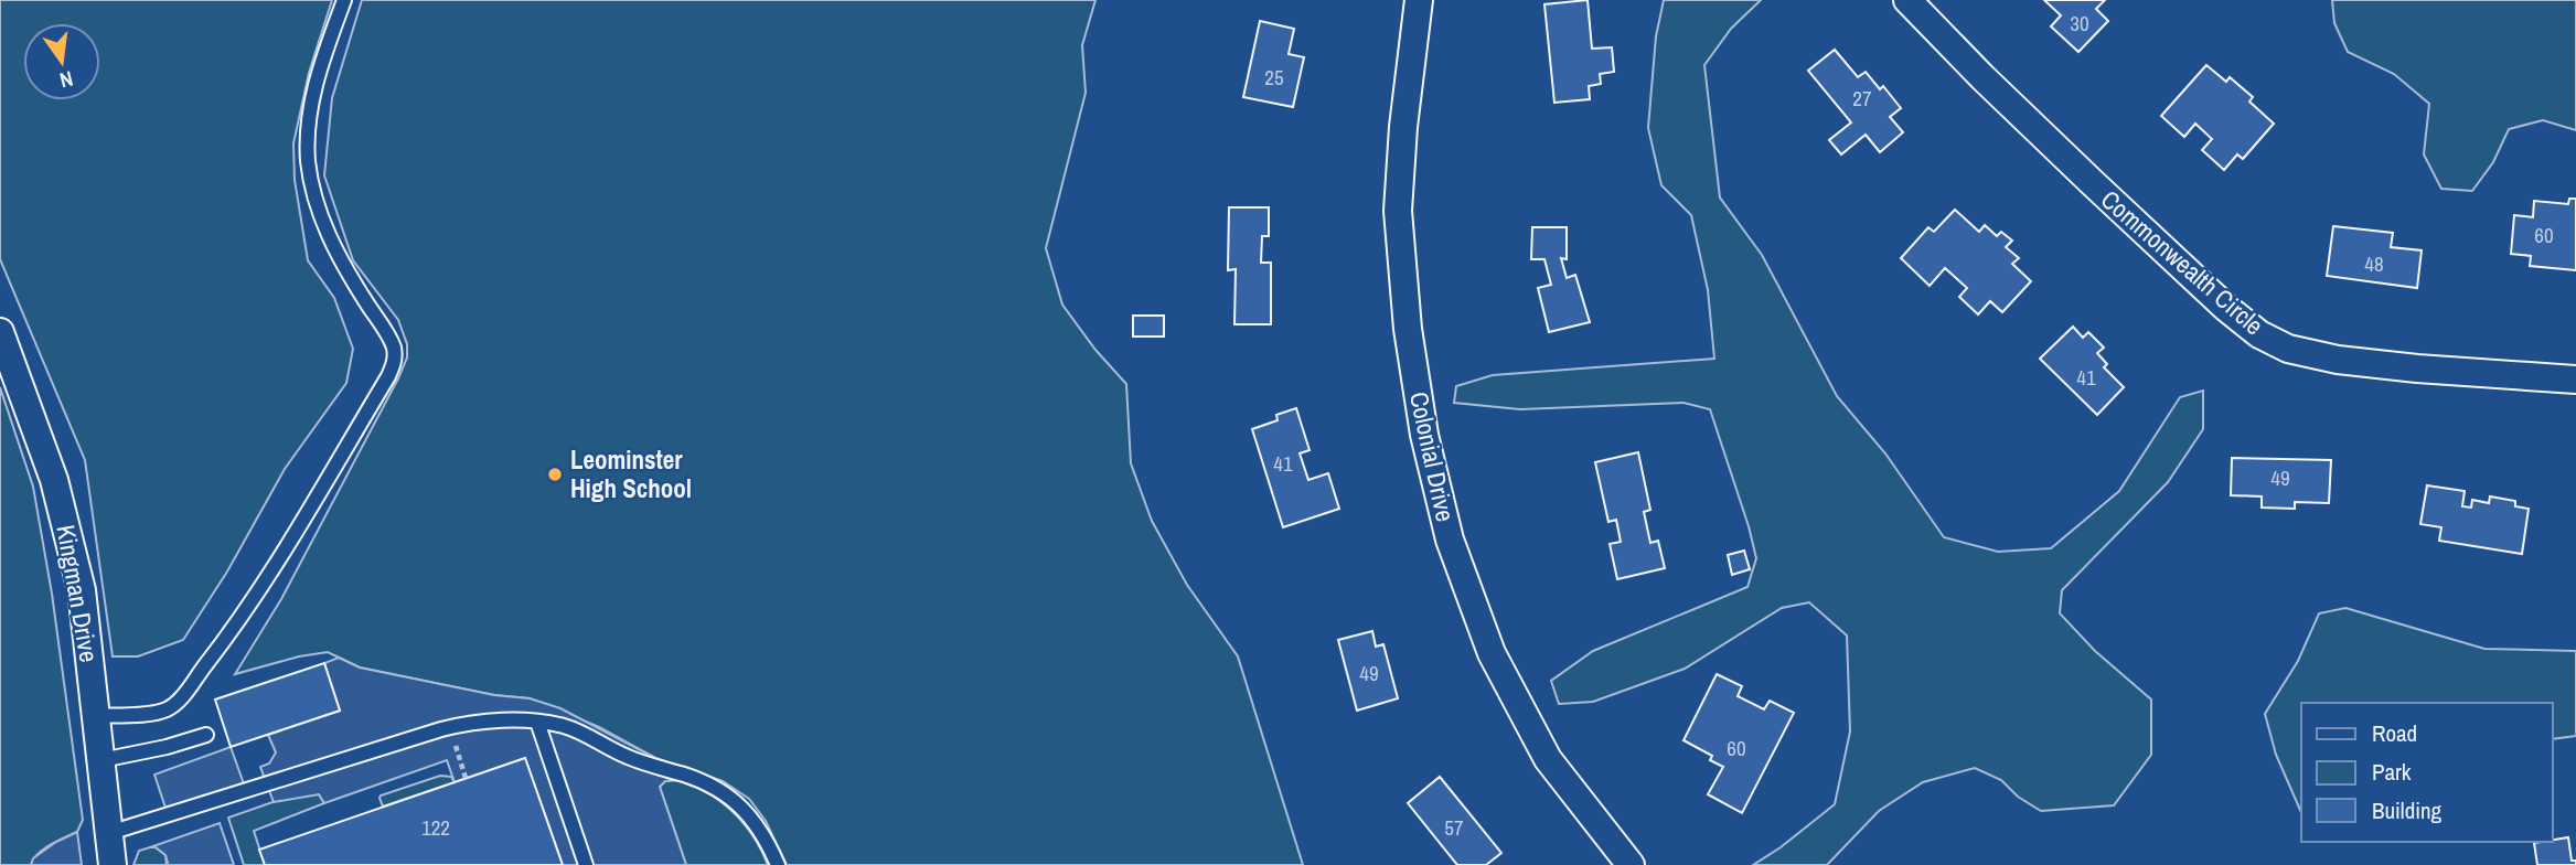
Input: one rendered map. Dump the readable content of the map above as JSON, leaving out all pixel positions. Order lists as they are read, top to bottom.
{
  "streets": {
    "street": ["Commonwealth Circle", "Colonial Drive", "Kingman Drive"]
  },
  "places": ["Leominster High School"],
  "house_numbers": [
    "30",
    "25",
    "27",
    "60",
    "48",
    "41",
    "41",
    "49",
    "49",
    "60",
    "122",
    "57"
  ],
  "legend": ["Road", "Park", "Building"],
  "north": "bottom"
}
